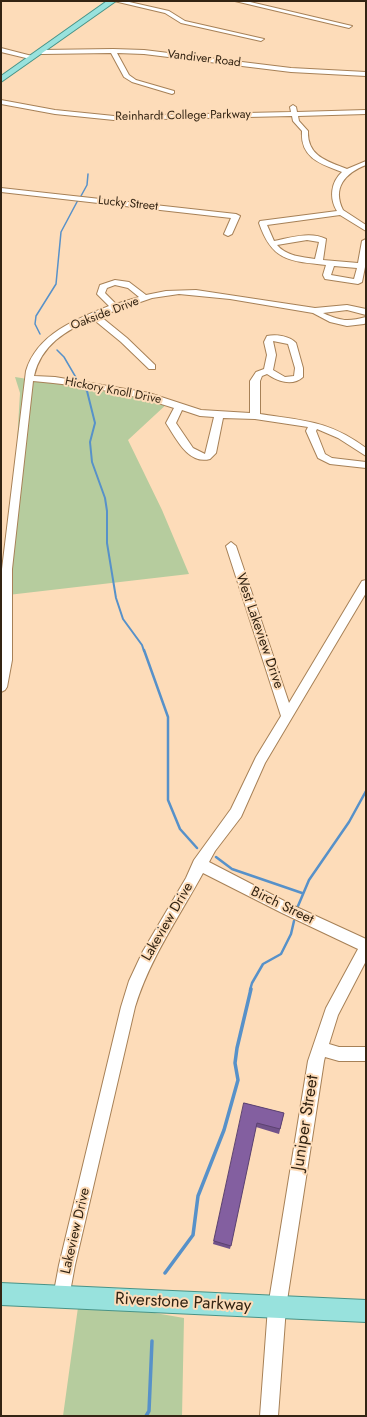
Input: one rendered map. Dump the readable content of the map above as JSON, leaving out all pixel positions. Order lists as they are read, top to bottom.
{
  "streets": {
    "main road": ["Riverstone Parkway"],
    "street": [
      "Vandiver Road",
      "Reinhardt College Parkway",
      "Lucky Street",
      "Oakside Drive",
      "Hickory Knoll Drive",
      "West Lakeview Drive",
      "Birch Street",
      "Lakeview Drive",
      "Juniper Street"
    ]
  },
  "crossings": [
    ["Oakside Drive", "Hickory Knoll Drive"],
    ["West Lakeview Drive", "Lakeview Drive"],
    ["Birch Street", "Lakeview Drive"],
    ["Birch Street", "Juniper Street"],
    ["Lakeview Drive", "Riverstone Parkway"],
    ["Juniper Street", "Riverstone Parkway"]
  ]
}
